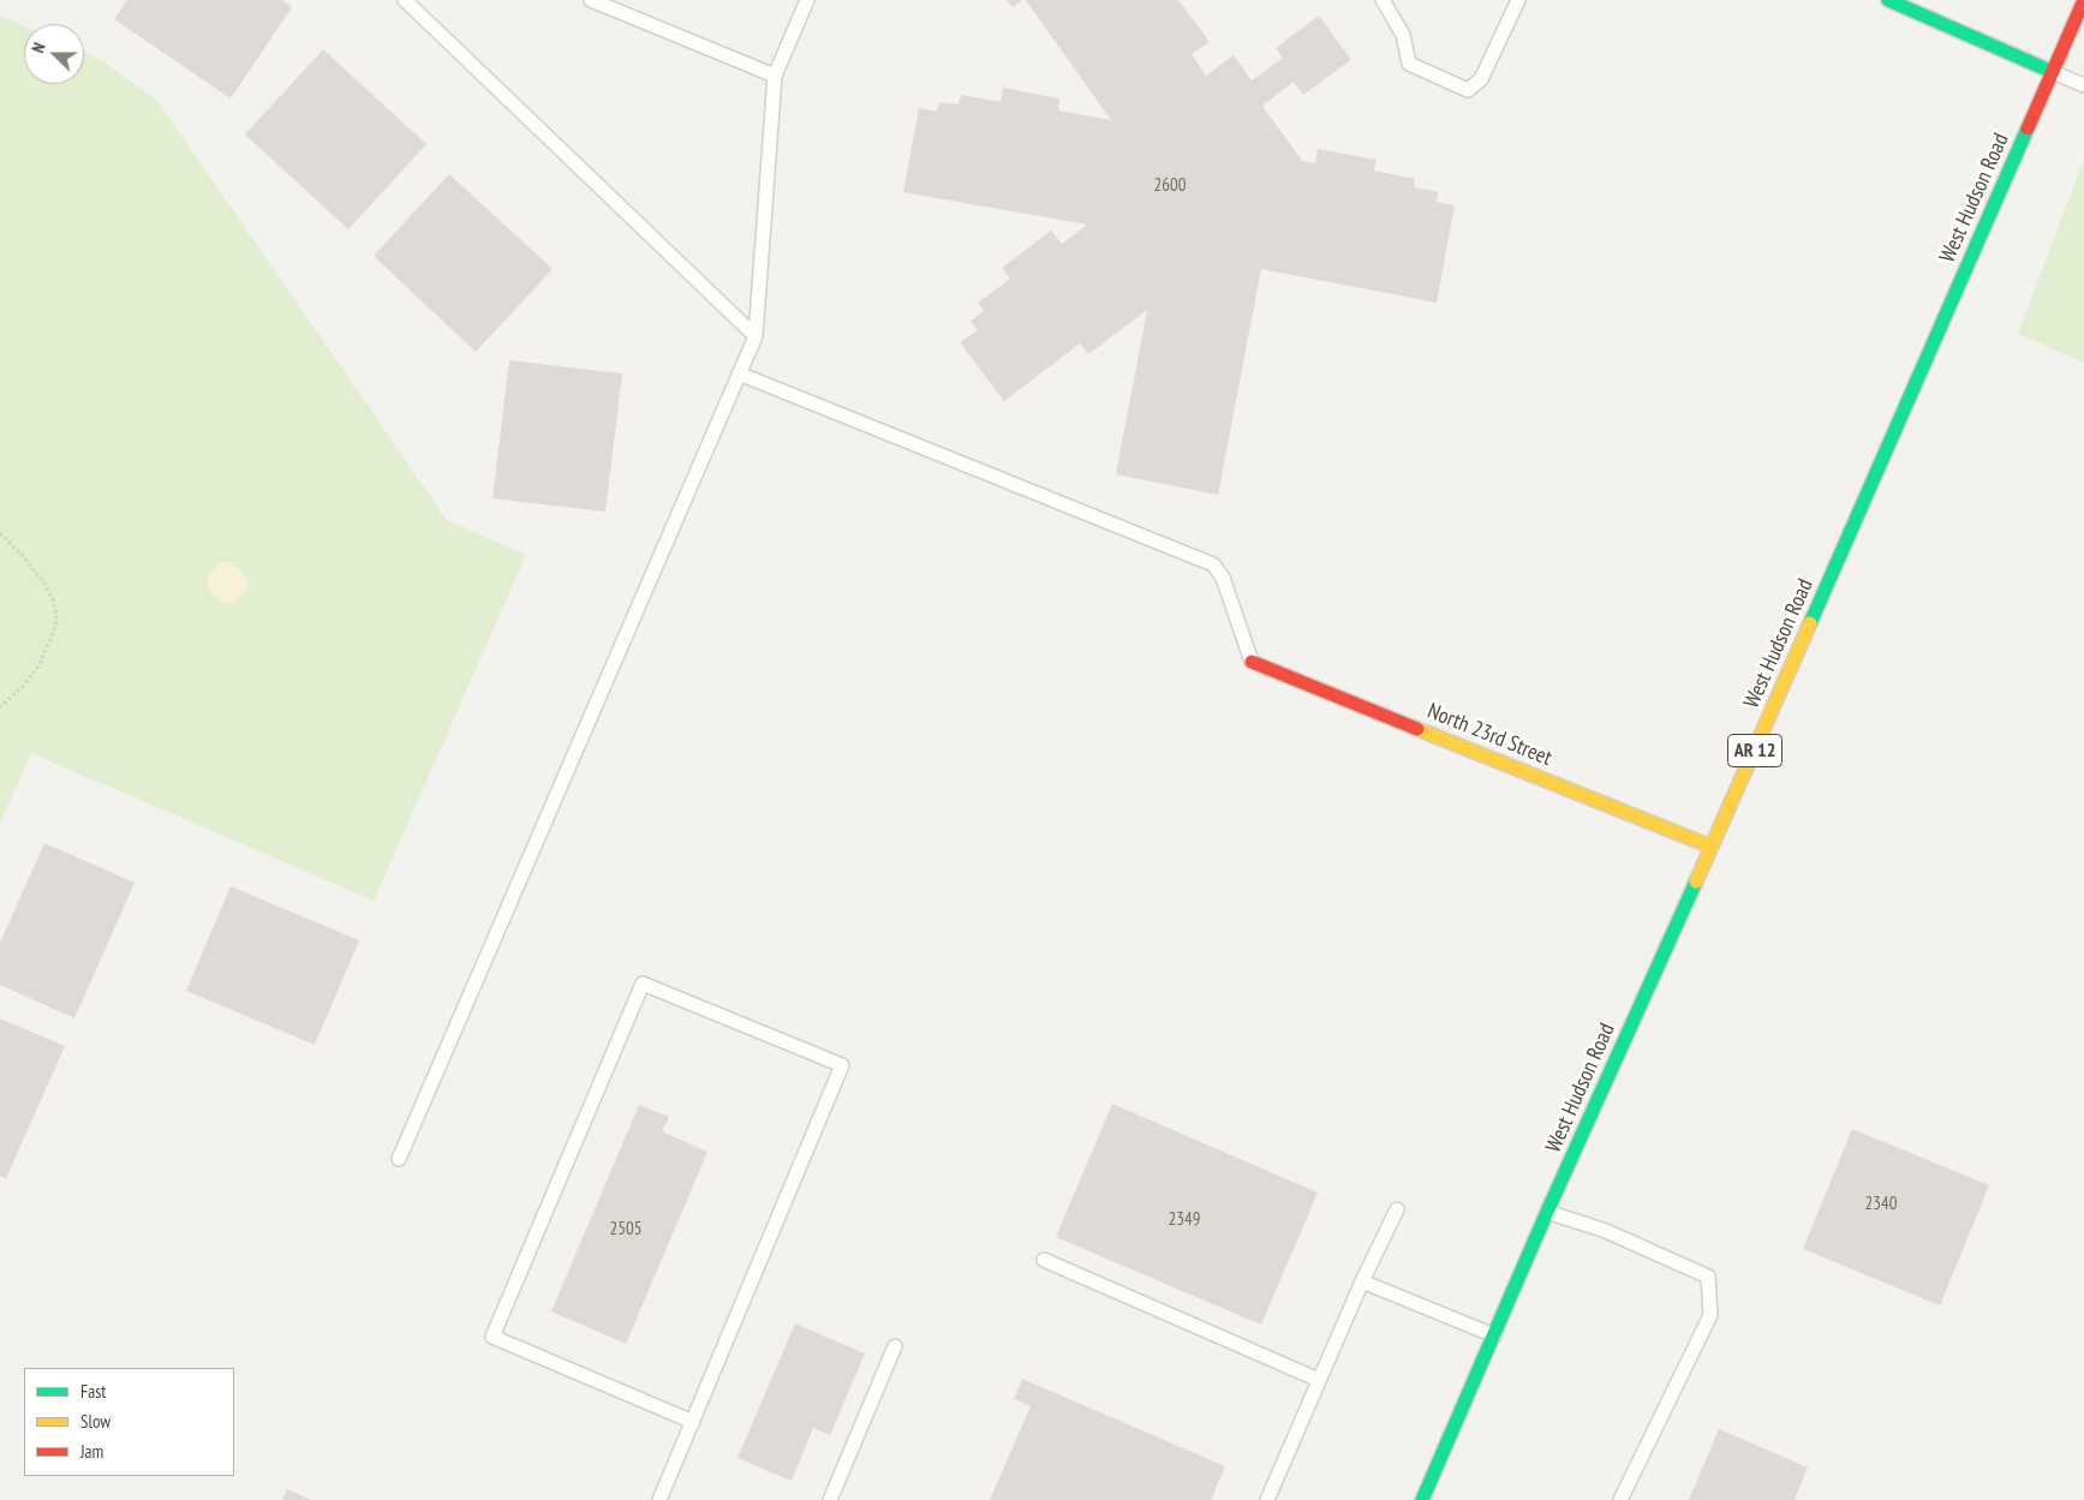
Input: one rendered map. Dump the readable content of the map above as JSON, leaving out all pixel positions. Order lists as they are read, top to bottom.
{
  "streets": {
    "main road": ["West Hudson Road", "North 23rd Street", "AR 12"]
  },
  "crossings": [
    ["West Hudson Road", "North 23rd Street"]
  ],
  "house_numbers": [
    "2600",
    "2340",
    "2349",
    "2505"
  ],
  "legend": ["Fast", "Slow", "Jam"],
  "north": "left"
}
